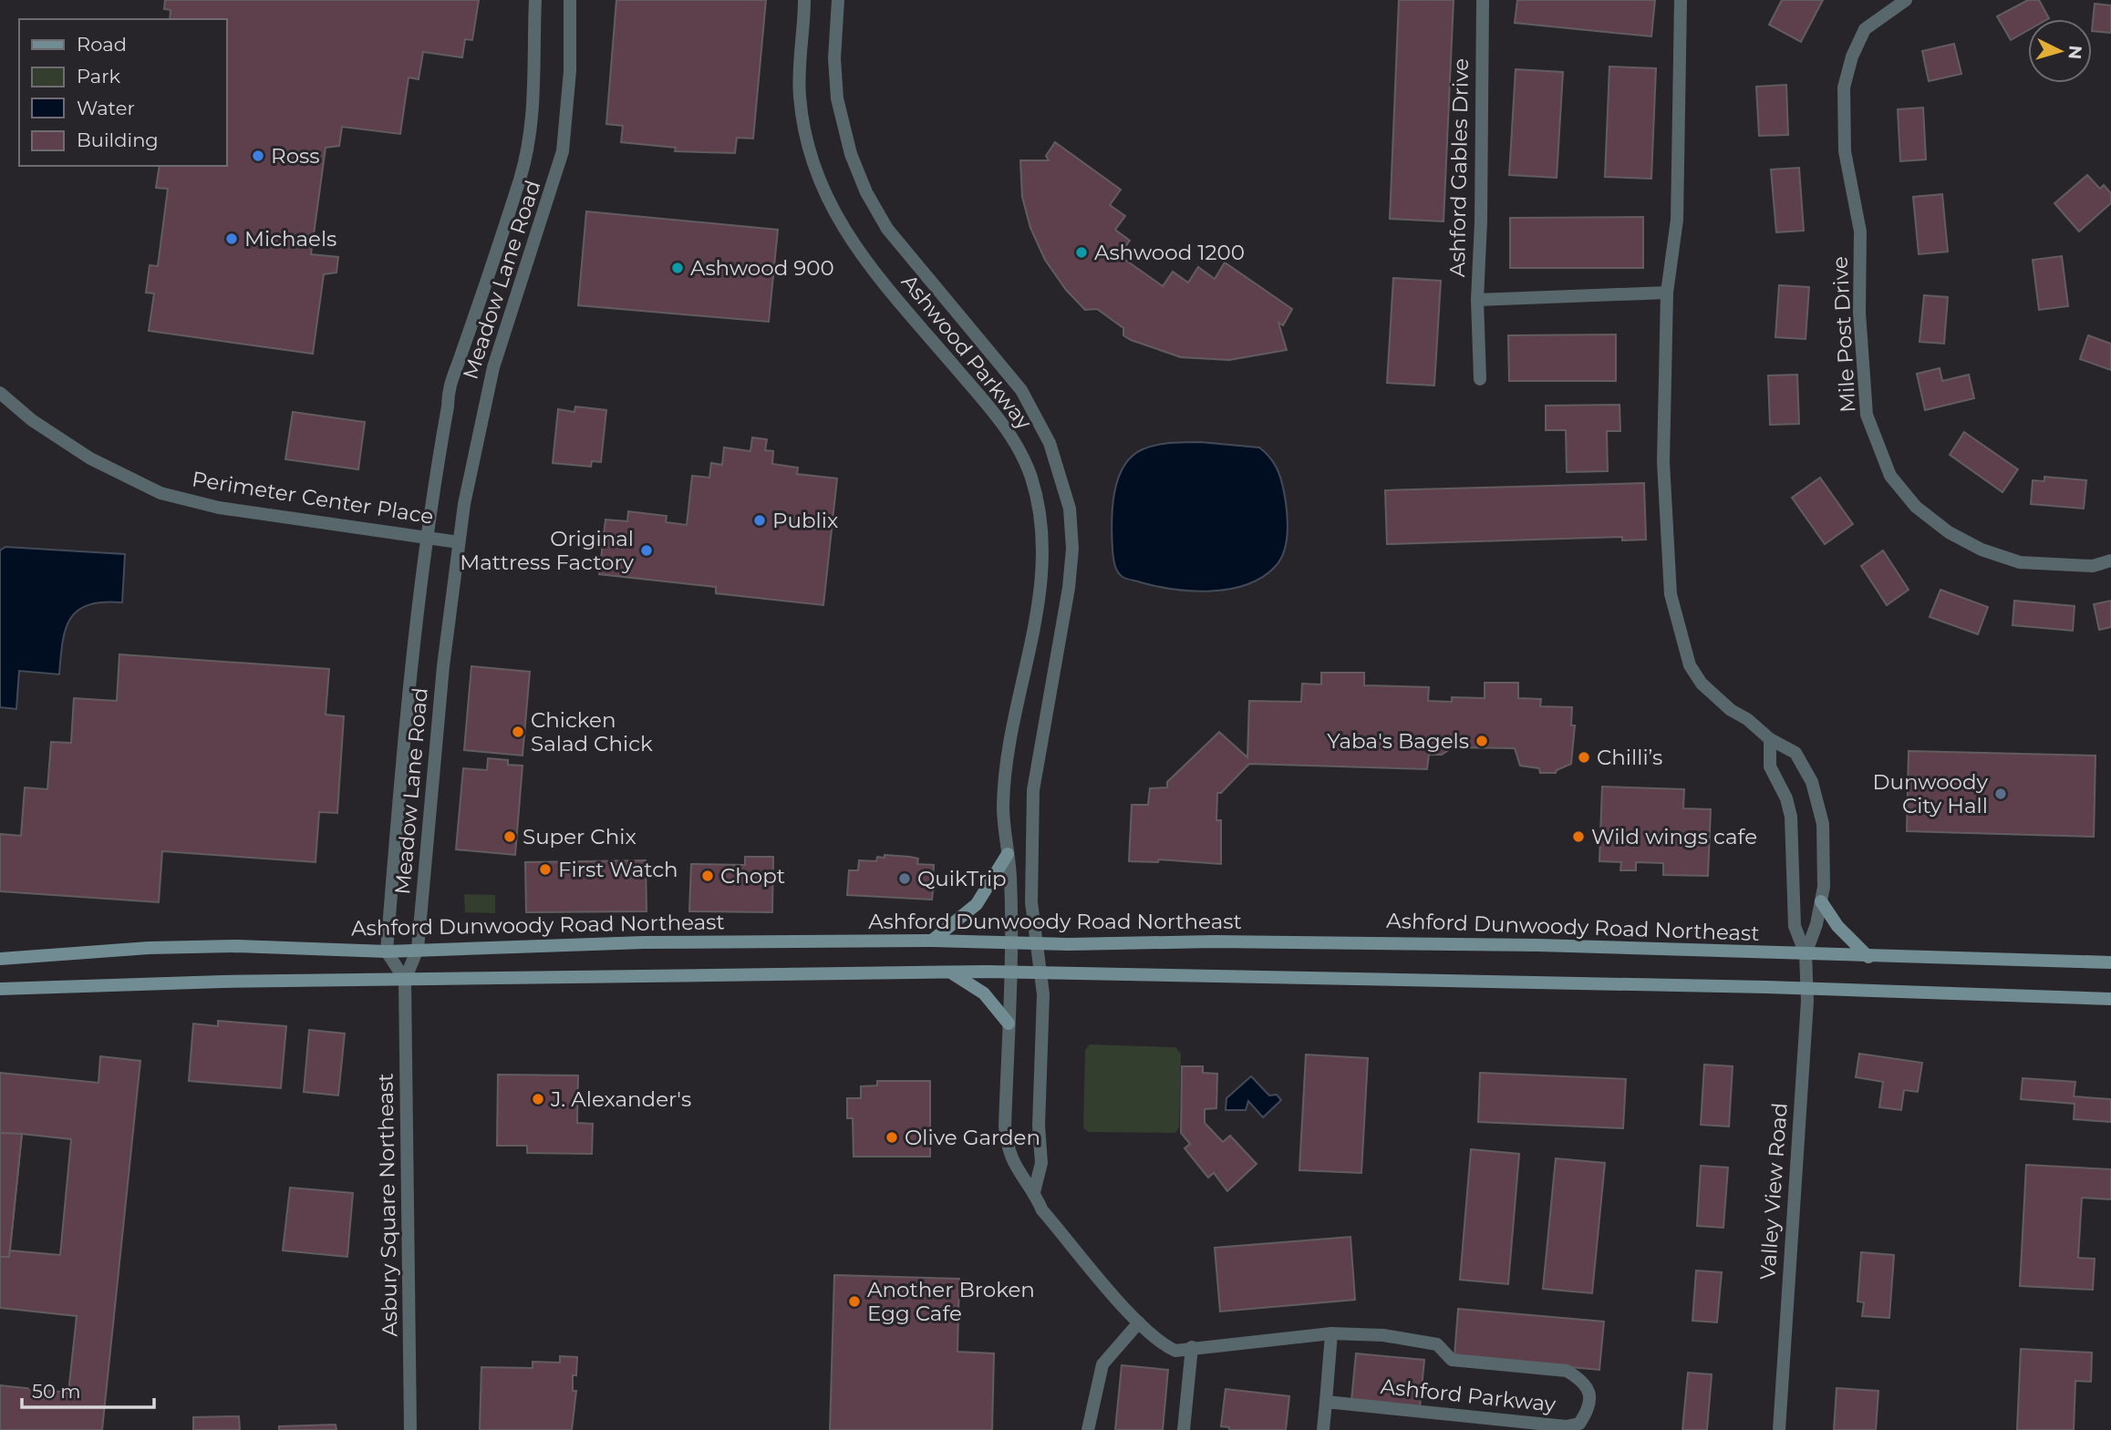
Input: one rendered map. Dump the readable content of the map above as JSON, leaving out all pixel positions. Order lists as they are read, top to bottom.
{
  "streets": {
    "main road": ["Ashford Dunwoody Road Northeast"],
    "street": [
      "Ashford Gables Drive",
      "Meadow Lane Road",
      "Mile Post Drive",
      "Ashwood Parkway",
      "Perimeter Center Place",
      "Valley View Road",
      "Asbury Square Northeast",
      "Ashford Parkway"
    ]
  },
  "crossings": [
    ["Meadow Lane Road", "Perimeter Center Place"],
    ["Meadow Lane Road", "Ashford Dunwoody Road Northeast"],
    ["Meadow Lane Road", "Asbury Square Northeast"],
    ["Ashwood Parkway", "Ashford Dunwoody Road Northeast"],
    ["Ashwood Parkway", "Ashford Parkway"],
    ["Ashford Dunwoody Road Northeast", "Valley View Road"]
  ],
  "places": [
    "Ross",
    "Michaels",
    "Ashwood 1200",
    "Ashwood 900",
    "Publix",
    "Original Mattress Factory",
    "Chicken Salad Chick",
    "Yaba's Bagels",
    "Chilli’s",
    "Dunwoody City Hall",
    "Super Chix",
    "Wild wings cafe",
    "First Watch",
    "Chopt",
    "QuikTrip",
    "J. Alexander's",
    "Olive Garden",
    "Another Broken Egg Cafe"
  ],
  "legend": [
    "Road",
    "Park",
    "Water",
    "Building"
  ],
  "scale_bar": "50 m",
  "north": "right"
}
